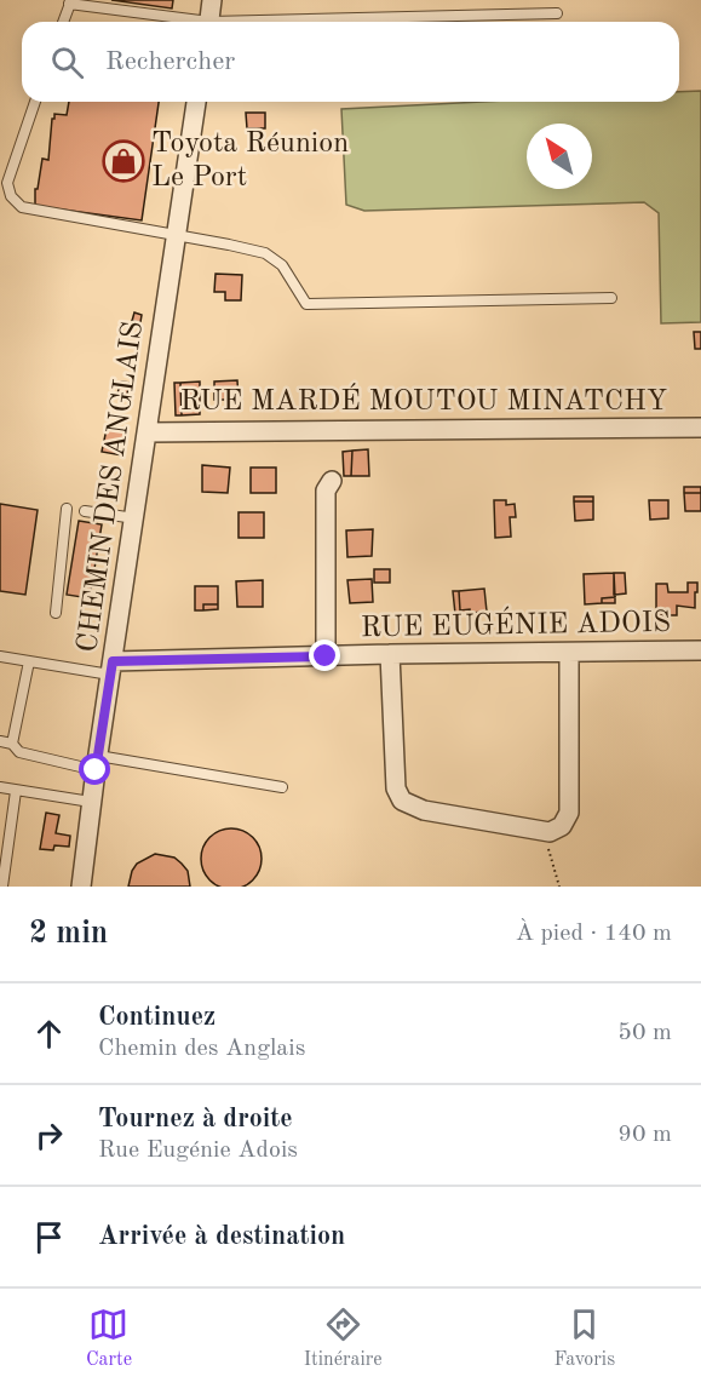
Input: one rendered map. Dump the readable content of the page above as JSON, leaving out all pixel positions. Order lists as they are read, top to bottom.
{
  "streets": {
    "street": ["RUE MARDÉ MOUTOU MINATCHY", "CHEMIN DES ANGLAIS", "RUE EUGÉNIE ADOIS"]
  },
  "crossings": [
    ["RUE MARDÉ MOUTOU MINATCHY", "CHEMIN DES ANGLAIS"],
    ["CHEMIN DES ANGLAIS", "RUE EUGÉNIE ADOIS"]
  ],
  "places": {
    "shop": ["Toyota Réunion Le Port"]
  },
  "north": "top left",
  "page": {
    "search": "Rechercher",
    "heading": ["2 min", "À pied · 140 m"],
    "list": [
      ["Continuez", "Chemin des Anglais", "50 m"],
      ["Tournez à droite", "Rue Eugénie Adois", "90 m"],
      "Arrivée à destination"
    ],
    "nav": ["Carte", "Itinéraire", "Favoris"]
  }
}
